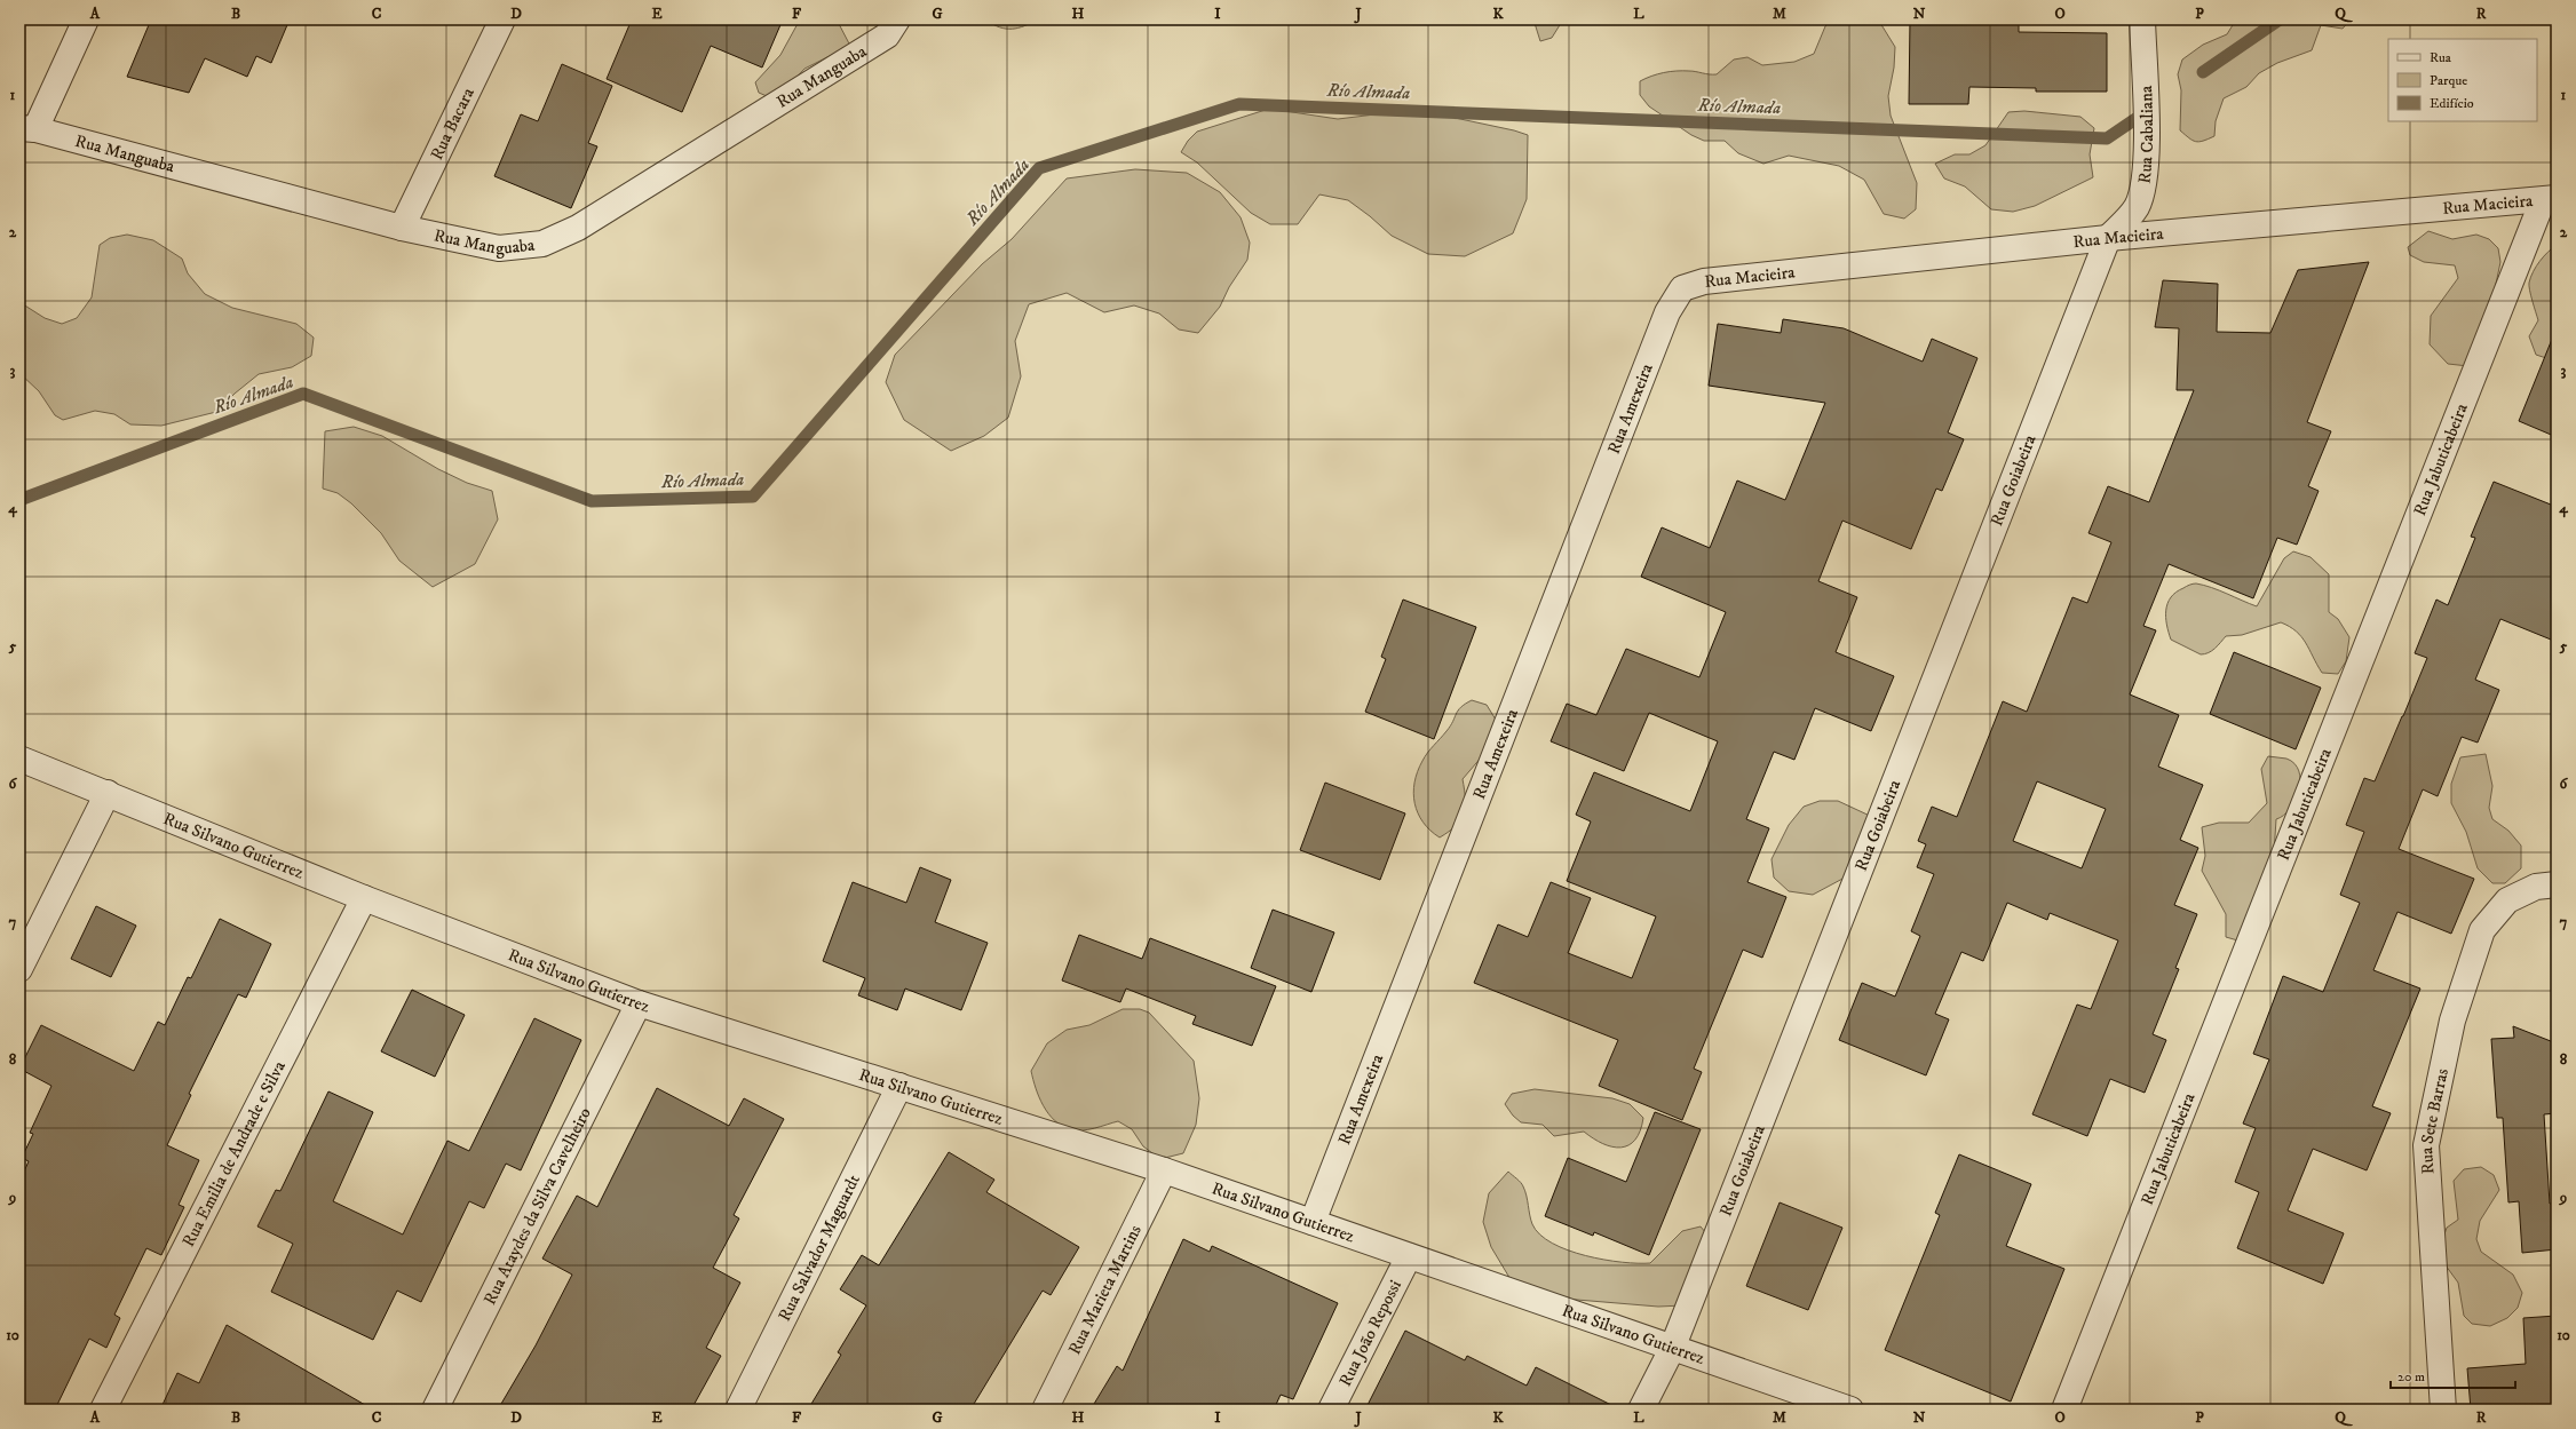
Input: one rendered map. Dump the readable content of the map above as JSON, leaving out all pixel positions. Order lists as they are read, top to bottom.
{
  "streets": {
    "street": [
      "Rua Manguaba",
      "Rua Bacara",
      "Rua Cabaliana",
      "Rua Macieira",
      "Rua Amexeira",
      "Rua Jabuticabeira",
      "Rua Goiabeira",
      "Rua Silvano Gutierrez",
      "Rua Sete Barras",
      "Rua Emilia de Andrade e Silva",
      "Rua Ataydes da Silva Cavelheiro",
      "Rua Salvador Maguardt",
      "Rua Marieta Martins",
      "Rua João Repossi"
    ]
  },
  "crossings": [
    ["Rua Manguaba", "Rua Bacara"],
    ["Rua Cabaliana", "Rua Macieira"],
    ["Rua Cabaliana", "Rua Goiabeira"],
    ["Rua Macieira", "Rua Amexeira"],
    ["Rua Macieira", "Rua Jabuticabeira"],
    ["Rua Macieira", "Rua Goiabeira"],
    ["Rua Amexeira", "Rua Silvano Gutierrez"],
    ["Rua Goiabeira", "Rua Silvano Gutierrez"],
    ["Rua Silvano Gutierrez", "Rua Emilia de Andrade e Silva"],
    ["Rua Silvano Gutierrez", "Rua Ataydes da Silva Cavelheiro"],
    ["Rua Silvano Gutierrez", "Rua Salvador Maguardt"],
    ["Rua Silvano Gutierrez", "Rua Marieta Martins"],
    ["Rua Silvano Gutierrez", "Rua João Repossi"]
  ],
  "water": ["Río Almada"],
  "legend": ["Rua", "Parque", "Edifício"],
  "scale_bar": "20 m",
  "grid": {
    "columns": [
      "A",
      "B",
      "C",
      "D",
      "E",
      "F",
      "G",
      "H",
      "I",
      "J",
      "K",
      "L",
      "M",
      "N",
      "O",
      "P",
      "Q",
      "R"
    ],
    "rows": [
      "1",
      "2",
      "3",
      "4",
      "5",
      "6",
      "7",
      "8",
      "9",
      "10"
    ]
  }
}
